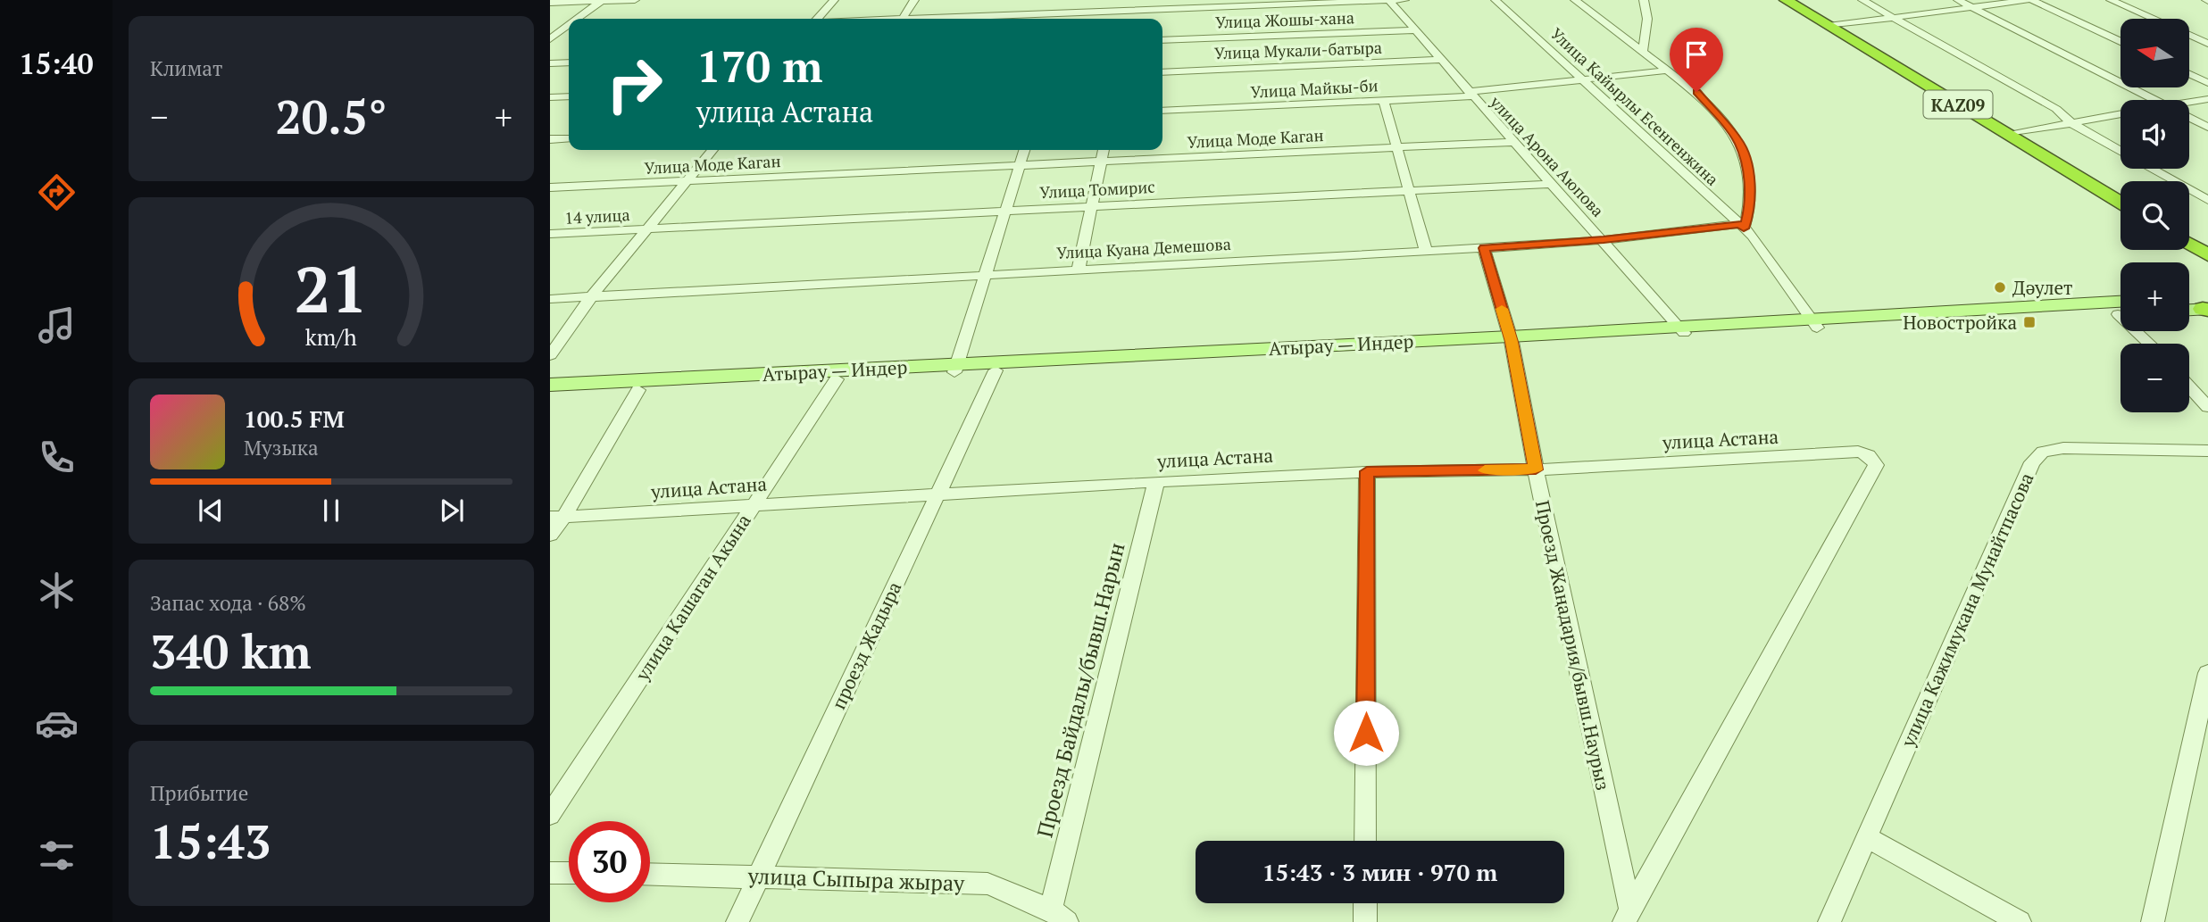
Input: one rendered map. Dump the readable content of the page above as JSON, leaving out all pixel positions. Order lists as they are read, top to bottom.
{
  "streets": {
    "highway": ["KAZ09"],
    "main road": ["Атырау — Индер"],
    "street": [
      "Улица Жошы-хана",
      "Улица Мукали-батыра",
      "Улица Майкы-би",
      "Улица Кайырлы Есенгенжина",
      "Улица Моде Каган",
      "улица Арона Аюпова",
      "Улица Томирис",
      "14 улица",
      "Улица Куана Демешова",
      "улица Астана",
      "улица Кашаган Акына",
      "улица Кажимукана Мунайтпасова",
      "проезд Жадыра",
      "Проезд Жаңадария/бывш.Наурыз",
      "Проезд Байдалы/бывш.Нарын",
      "улица Сыпыра жырау"
    ]
  },
  "crossings": [
    ["Улица Жошы-хана", "улица Арона Аюпова"],
    ["Улица Мукали-батыра", "улица Арона Аюпова"],
    ["Улица Майкы-би", "Улица Кайырлы Есенгенжина"],
    ["Улица Майкы-би", "улица Арона Аюпова"],
    ["Улица Кайырлы Есенгенжина", "Улица Куана Демешова"],
    ["Улица Кайырлы Есенгенжина", "Атырау — Индер"],
    ["Улица Моде Каган", "улица Арона Аюпова"],
    ["улица Арона Аюпова", "Улица Томирис"],
    ["улица Арона Аюпова", "Улица Куана Демешова"],
    ["улица Арона Аюпова", "Атырау — Индер"],
    ["Улица Томирис", "14 улица"],
    ["Улица Куана Демешова", "Проезд Жаңадария/бывш.Наурыз"],
    ["Атырау — Индер", "улица Кашаган Акына"],
    ["Атырау — Индер", "проезд Жадыра"],
    ["Атырау — Индер", "Проезд Жаңадария/бывш.Наурыз"],
    ["улица Астана", "улица Кашаган Акына"],
    ["улица Астана", "проезд Жадыра"],
    ["улица Астана", "Проезд Жаңадария/бывш.Наурыз"],
    ["улица Астана", "Проезд Байдалы/бывш.Нарын"],
    ["проезд Жадыра", "улица Сыпыра жырау"],
    ["Проезд Байдалы/бывш.Нарын", "улица Сыпыра жырау"]
  ],
  "places": {
    "other": ["Дәулет"],
    "transit": ["Новостройка"]
  },
  "north": "left",
  "page": {
    "tabs": "15:40",
    "tile": [
      "Климат",
      ["Запас хода · 68%", "340 km"],
      ["Прибытие", "15:43"]
    ],
    "map_buttons": ["+", "−"],
    "turn": ["170 m", "улица Астана"],
    "heat": ["−", "20.5°", "+"],
    "song": ["100.5 FM", "Музыка"],
    "limit": "30",
    "trip": "15:43 · 3 мин · 970 m",
    "gauge": ["21", "km/h"]
  }
}
